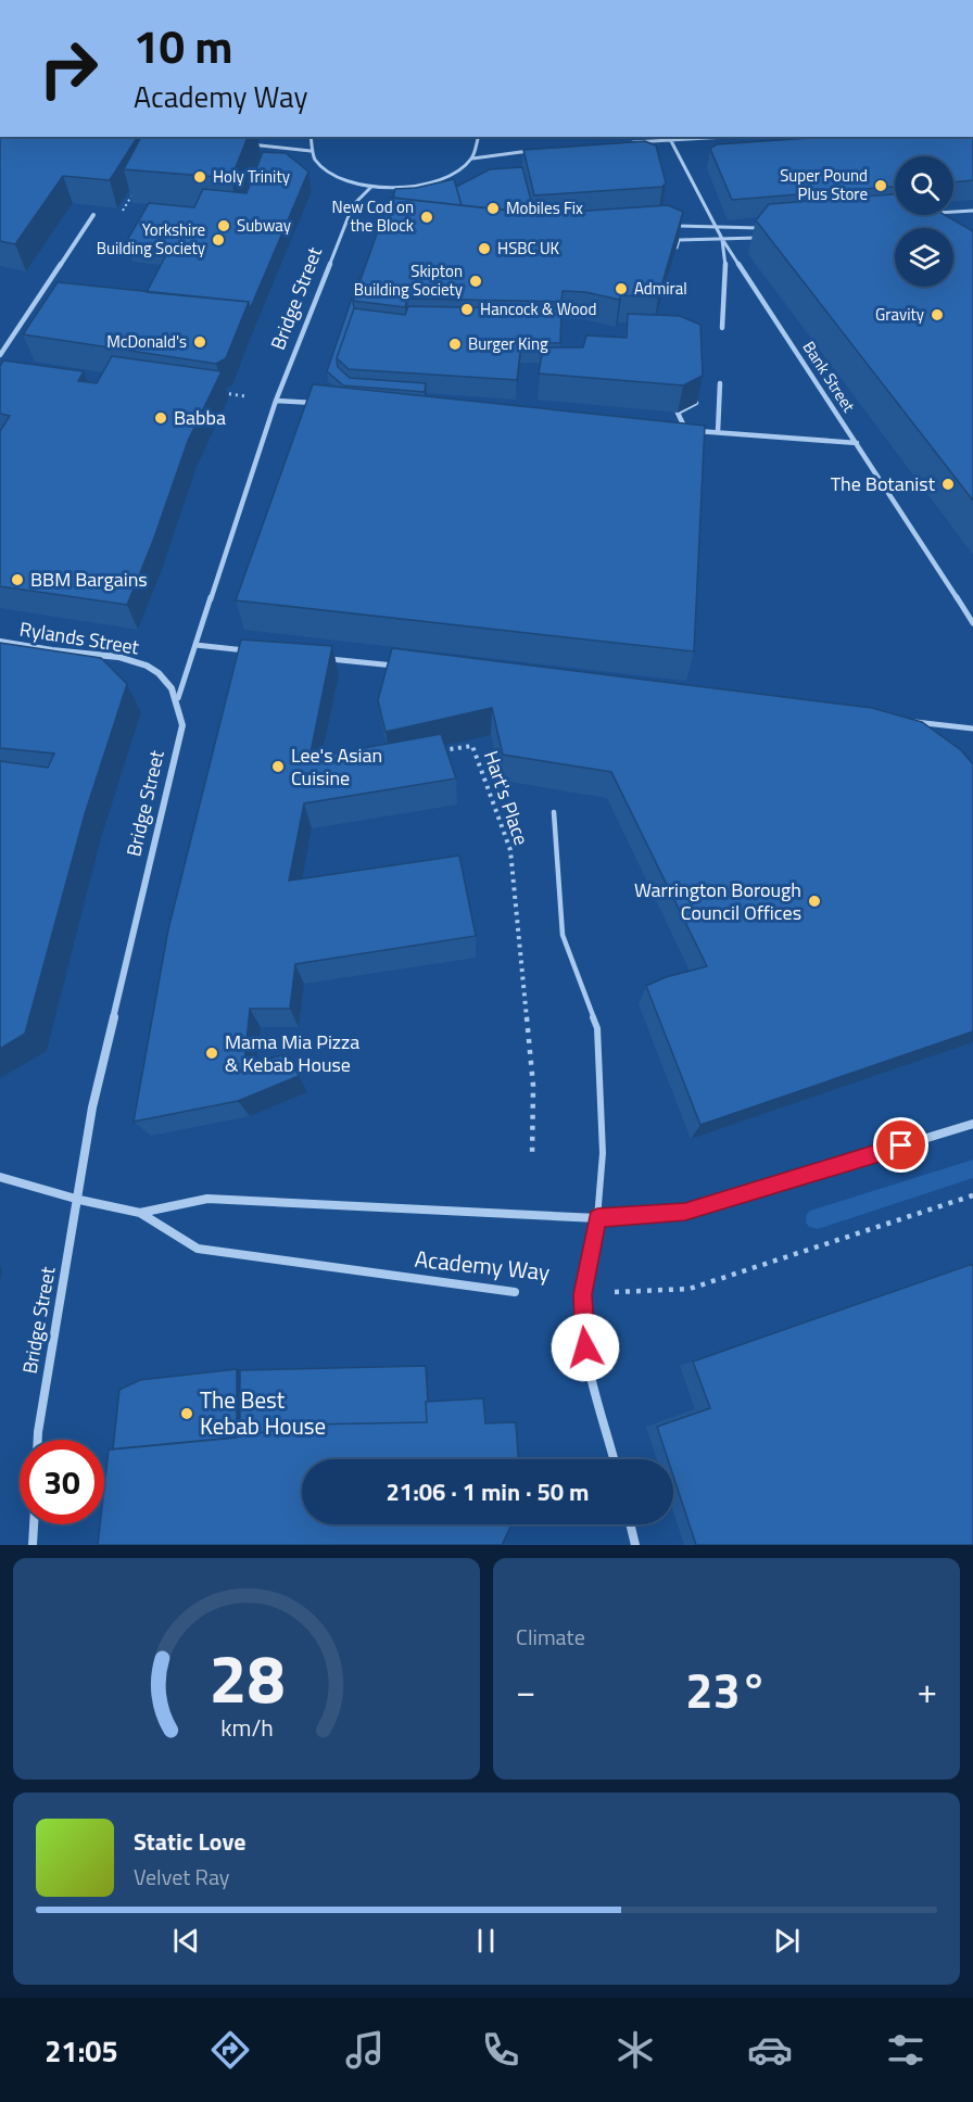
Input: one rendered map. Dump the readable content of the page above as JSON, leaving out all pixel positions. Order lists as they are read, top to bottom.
{
  "streets": {
    "street": [
      "Bridge Street",
      "Bank Street",
      "Rylands Street",
      "Academy Way"
    ],
    "path": ["Hart's Place"]
  },
  "crossings": [
    ["Bridge Street", "Rylands Street"],
    ["Bridge Street", "Academy Way"]
  ],
  "places": [
    "Holy Trinity",
    "Super Pound Plus Store",
    "Mobiles Fix",
    "New Cod on the Block",
    "Subway",
    "Yorkshire Building Society",
    "HSBC UK",
    "Skipton Building Society",
    "Admiral",
    "Hancock & Wood",
    "Gravity",
    "McDonald's",
    "Burger King",
    "Babba",
    "The Botanist",
    "BBM Bargains",
    "Lee's Asian Cuisine",
    "Warrington Borough Council Offices",
    "Mama Mia Pizza & Kebab House",
    "The Best Kebab House"
  ],
  "page": {
    "turn": ["10 m", "Academy Way"],
    "limit": "30",
    "trip": "21:06 · 1 min · 50 m",
    "tile": "Climate",
    "heat": ["−", "23°", "+"],
    "song": ["Static Love", "Velvet Ray"],
    "tabs": "21:05",
    "gauge": ["28", "km/h"]
  }
}
